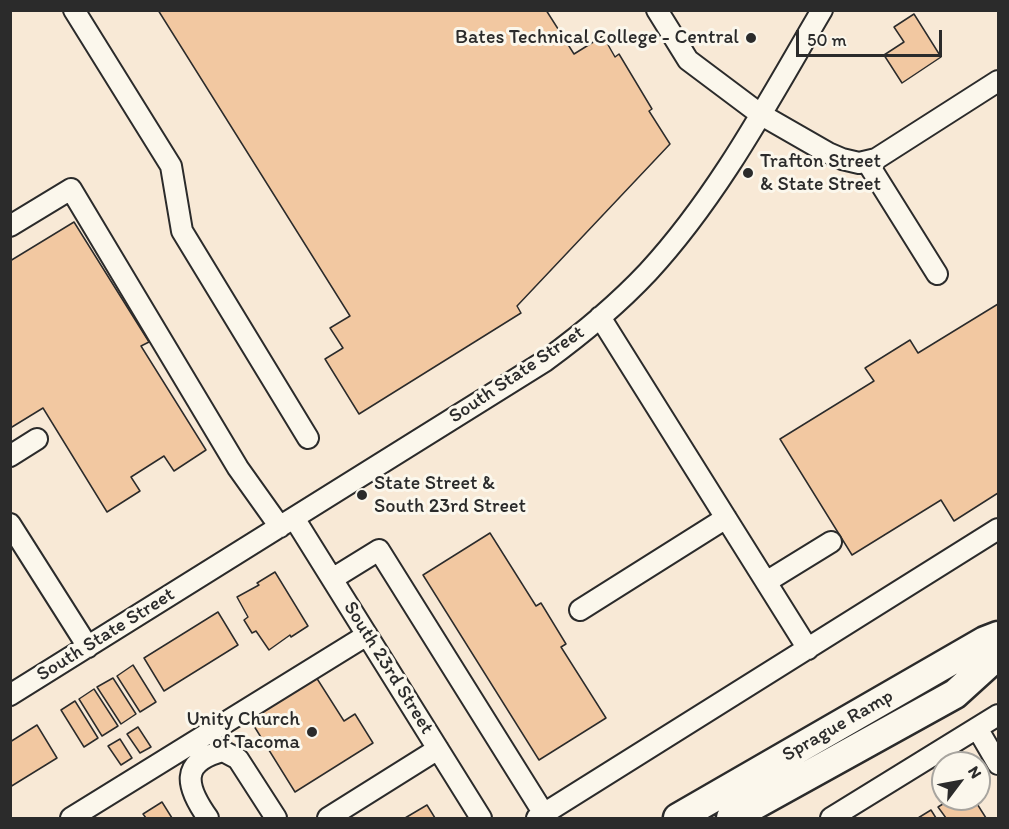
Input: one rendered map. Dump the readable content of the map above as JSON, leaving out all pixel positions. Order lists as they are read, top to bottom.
{
  "streets": {
    "highway": ["Sprague Ramp"],
    "street": ["South State Street", "South 23rd Street"]
  },
  "crossings": [
    ["South State Street", "South 23rd Street"]
  ],
  "places": [
    "Bates Technical College - Central",
    "Trafton Street & State Street",
    "State Street & South 23rd Street",
    "Unity Church of Tacoma"
  ],
  "scale_bar": "50 m",
  "north": "top right"
}
